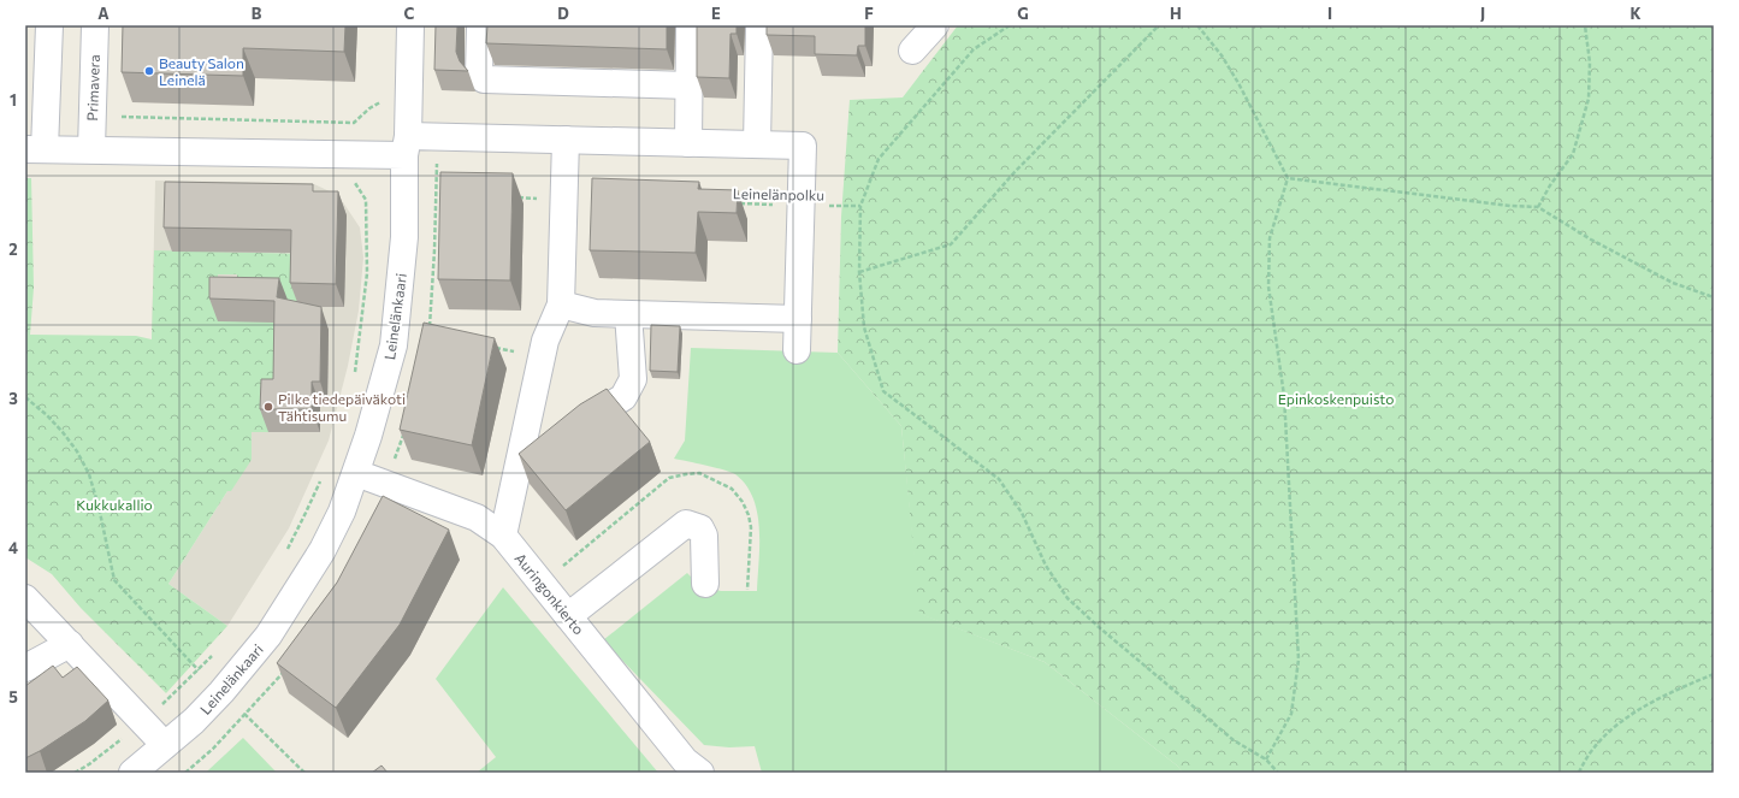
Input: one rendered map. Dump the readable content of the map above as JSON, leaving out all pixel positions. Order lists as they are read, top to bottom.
{
  "streets": {
    "street": ["Primavera", "Leinelänkaari", "Auringonkierto"],
    "path": ["Leinelänpolku"]
  },
  "crossings": [
    ["Leinelänkaari", "Auringonkierto"]
  ],
  "parks": ["Epinkoskenpuisto", "Kukkukallio"],
  "places": ["Beauty Salon Leinelä", "Pilke tiedepäiväkoti Tähtisumu"],
  "grid": {
    "columns": [
      "A",
      "B",
      "C",
      "D",
      "E",
      "F",
      "G",
      "H",
      "I",
      "J",
      "K"
    ],
    "rows": [
      "1",
      "2",
      "3",
      "4",
      "5"
    ]
  }
}
